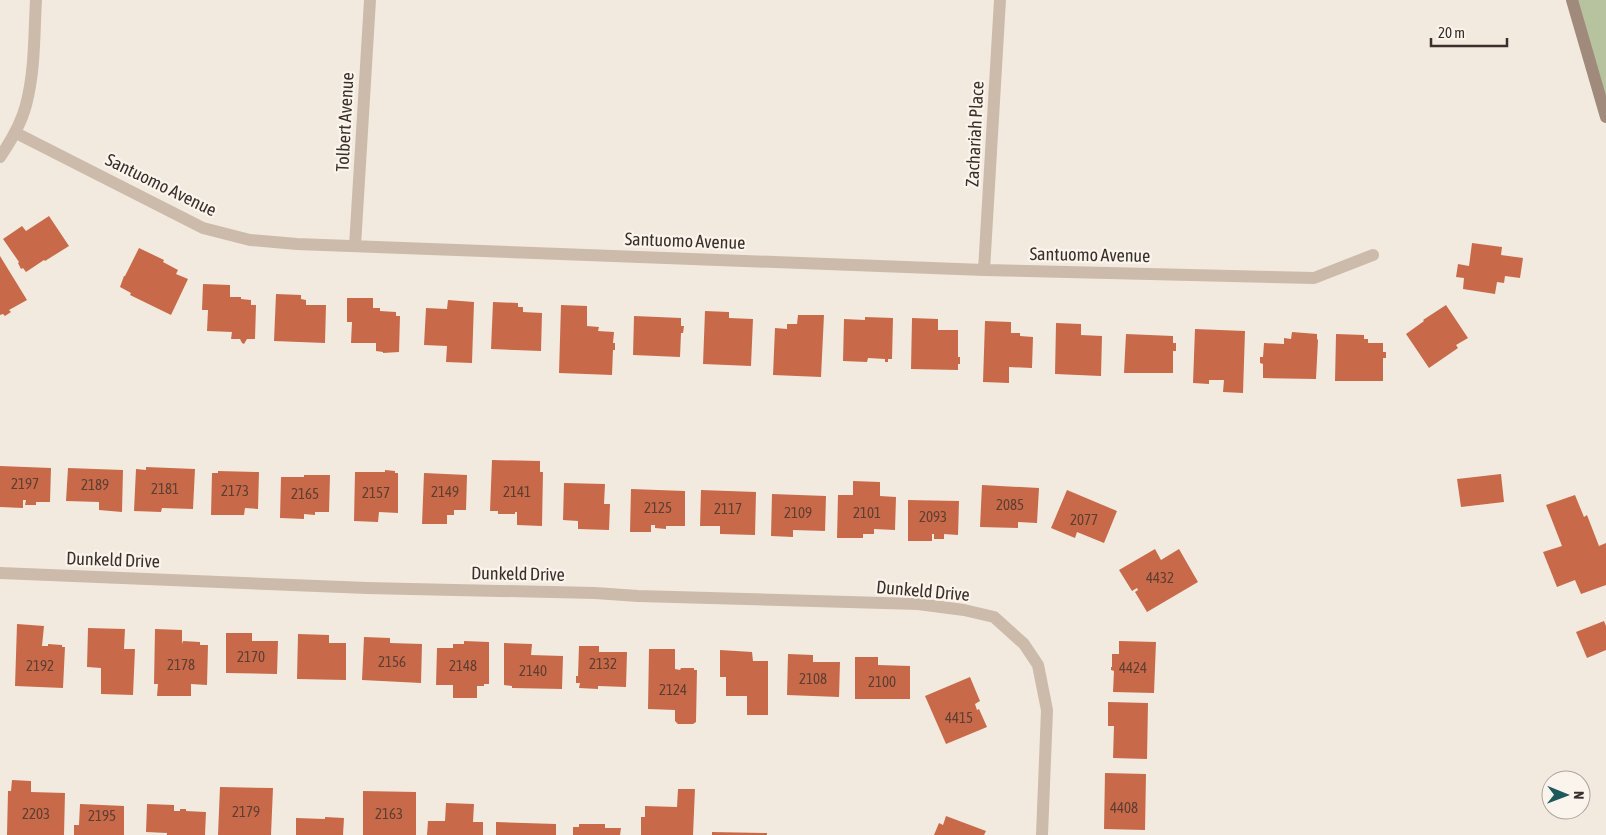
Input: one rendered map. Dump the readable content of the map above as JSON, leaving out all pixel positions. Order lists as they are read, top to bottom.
{
  "streets": {
    "street": [
      "Tolbert Avenue",
      "Zachariah Place",
      "Santuomo Avenue",
      "Dunkeld Drive"
    ]
  },
  "crossings": [
    ["Tolbert Avenue", "Santuomo Avenue"],
    ["Zachariah Place", "Santuomo Avenue"]
  ],
  "house_numbers": [
    "2197",
    "2189",
    "2181",
    "2173",
    "2149",
    "2141",
    "2157",
    "2165",
    "2085",
    "2125",
    "2117",
    "2109",
    "2101",
    "2093",
    "2077",
    "4432",
    "2170",
    "2156",
    "2132",
    "2178",
    "2192",
    "2148",
    "4424",
    "2140",
    "2108",
    "2100",
    "2124",
    "4415",
    "4408",
    "2179",
    "2203",
    "2163",
    "2195"
  ],
  "scale_bar": "20 m",
  "north": "right"
}
